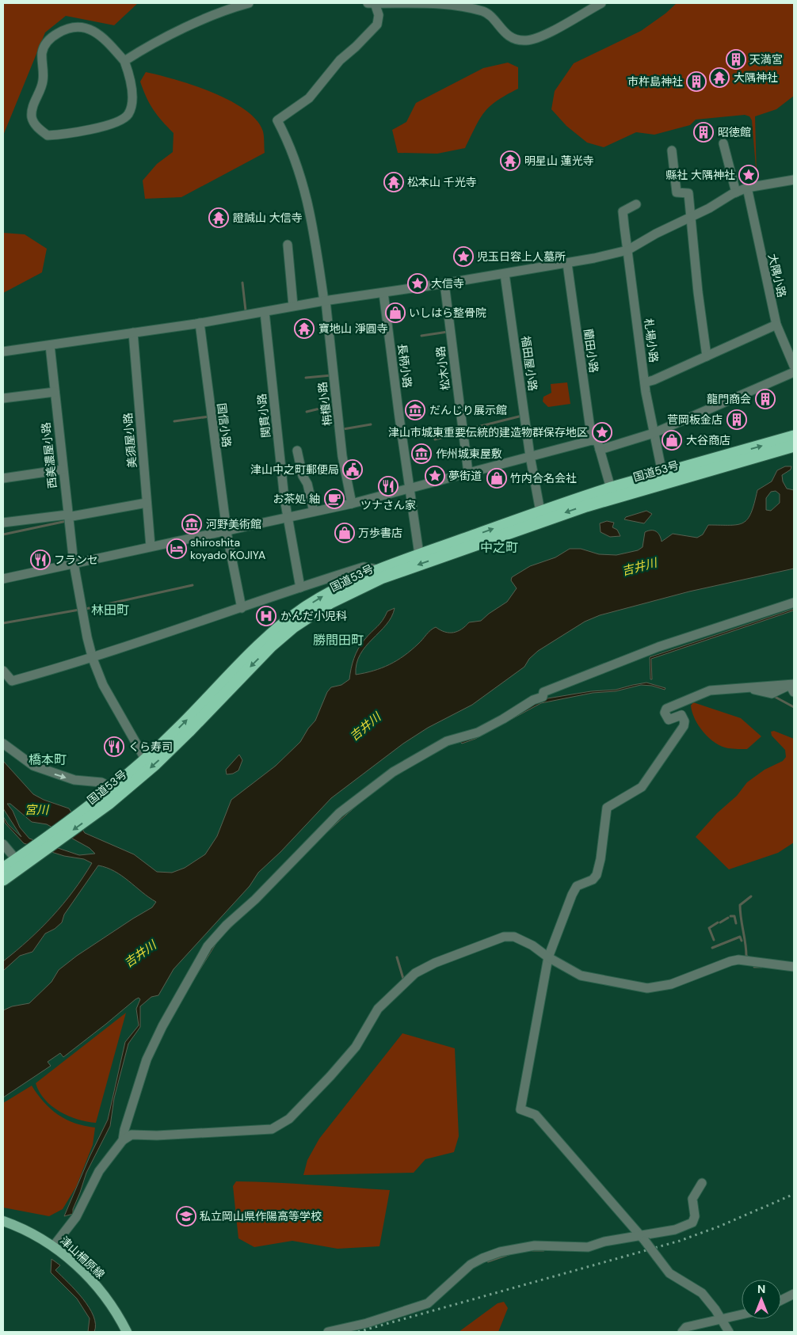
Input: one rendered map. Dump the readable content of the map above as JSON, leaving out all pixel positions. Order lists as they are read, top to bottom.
{
  "streets": {
    "highway": ["国道53号"],
    "main road": ["津山柵原線"],
    "street": [
      "大隅小路",
      "札場小路",
      "蘭田小路",
      "福田屋小路",
      "長柄小路",
      "松木小路",
      "栴檀小路",
      "関貫小路",
      "国信小路",
      "美須屋小路",
      "西美濃屋小路"
    ]
  },
  "crossings": [
    ["札場小路", "国道53号"],
    ["福田屋小路", "国道53号"],
    ["長柄小路", "国道53号"],
    ["西美濃屋小路", "国道53号"]
  ],
  "districts": [
    "中之町",
    "林田町",
    "勝間田町",
    "橋本町"
  ],
  "water": ["吉井川", "宮川"],
  "places": {
    "building": [
      "天満宮",
      "市杵島神社",
      "昭徳館",
      "龍門商会",
      "菅岡板金店"
    ],
    "temple": [
      "大隅神社",
      "明星山 蓮光寺",
      "松本山 千光寺",
      "證誠山 大信寺",
      "寶地山 淨圓寺"
    ],
    "place": [
      "縣社 大隅神社",
      "児玉日容上人墓所",
      "大信寺",
      "津山市城東重要伝統的建造物群保存地区",
      "夢街道"
    ],
    "shop": [
      "いしはら整骨院",
      "大谷商店",
      "竹内合名会社",
      "万歩書店"
    ],
    "museum": ["だんじり展示館", "作州城東屋敷", "河野美術館"],
    "public building": ["津山中之町郵便局"],
    "restaurant": ["ツナさん家", "フランセ", "くら寿司"],
    "cafe": ["お茶処 紬"],
    "hotel": ["shiroshita koyado KOJIYA"],
    "hospital": ["かんだ小児科"],
    "school or university": ["私立岡山県作陽高等学校"]
  },
  "north": "top"
}
